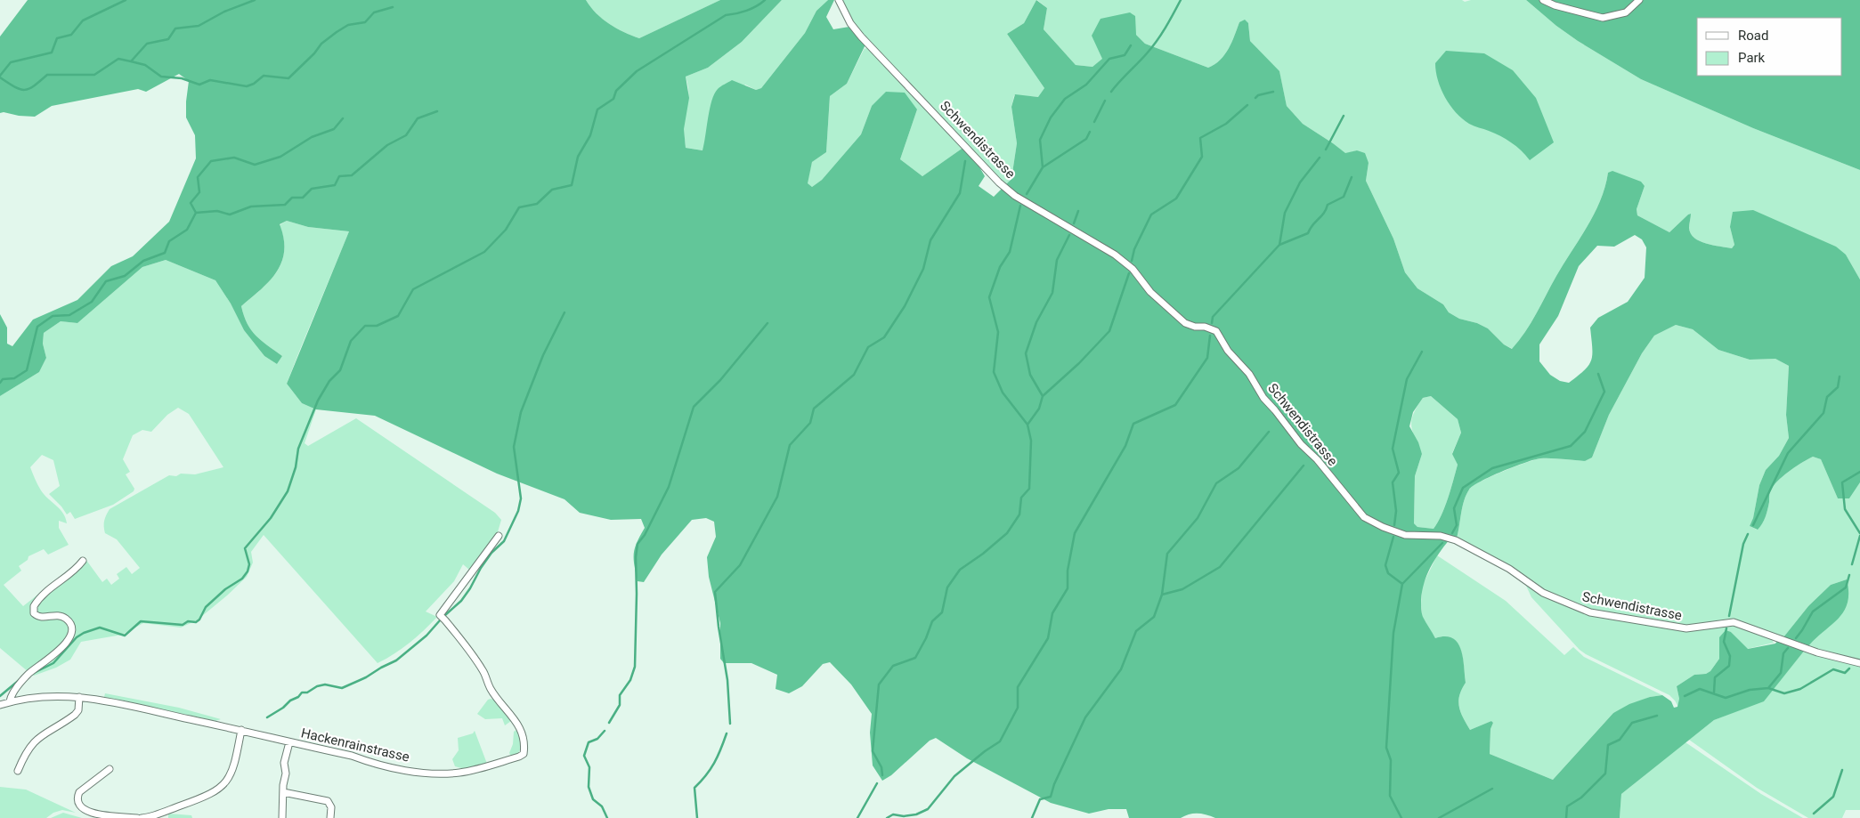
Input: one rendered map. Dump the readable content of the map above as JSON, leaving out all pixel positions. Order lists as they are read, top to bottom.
{
  "streets": {
    "street": ["Schwendistrasse", "Hackenrainstrasse"]
  },
  "legend": ["Road", "Park"]
}
